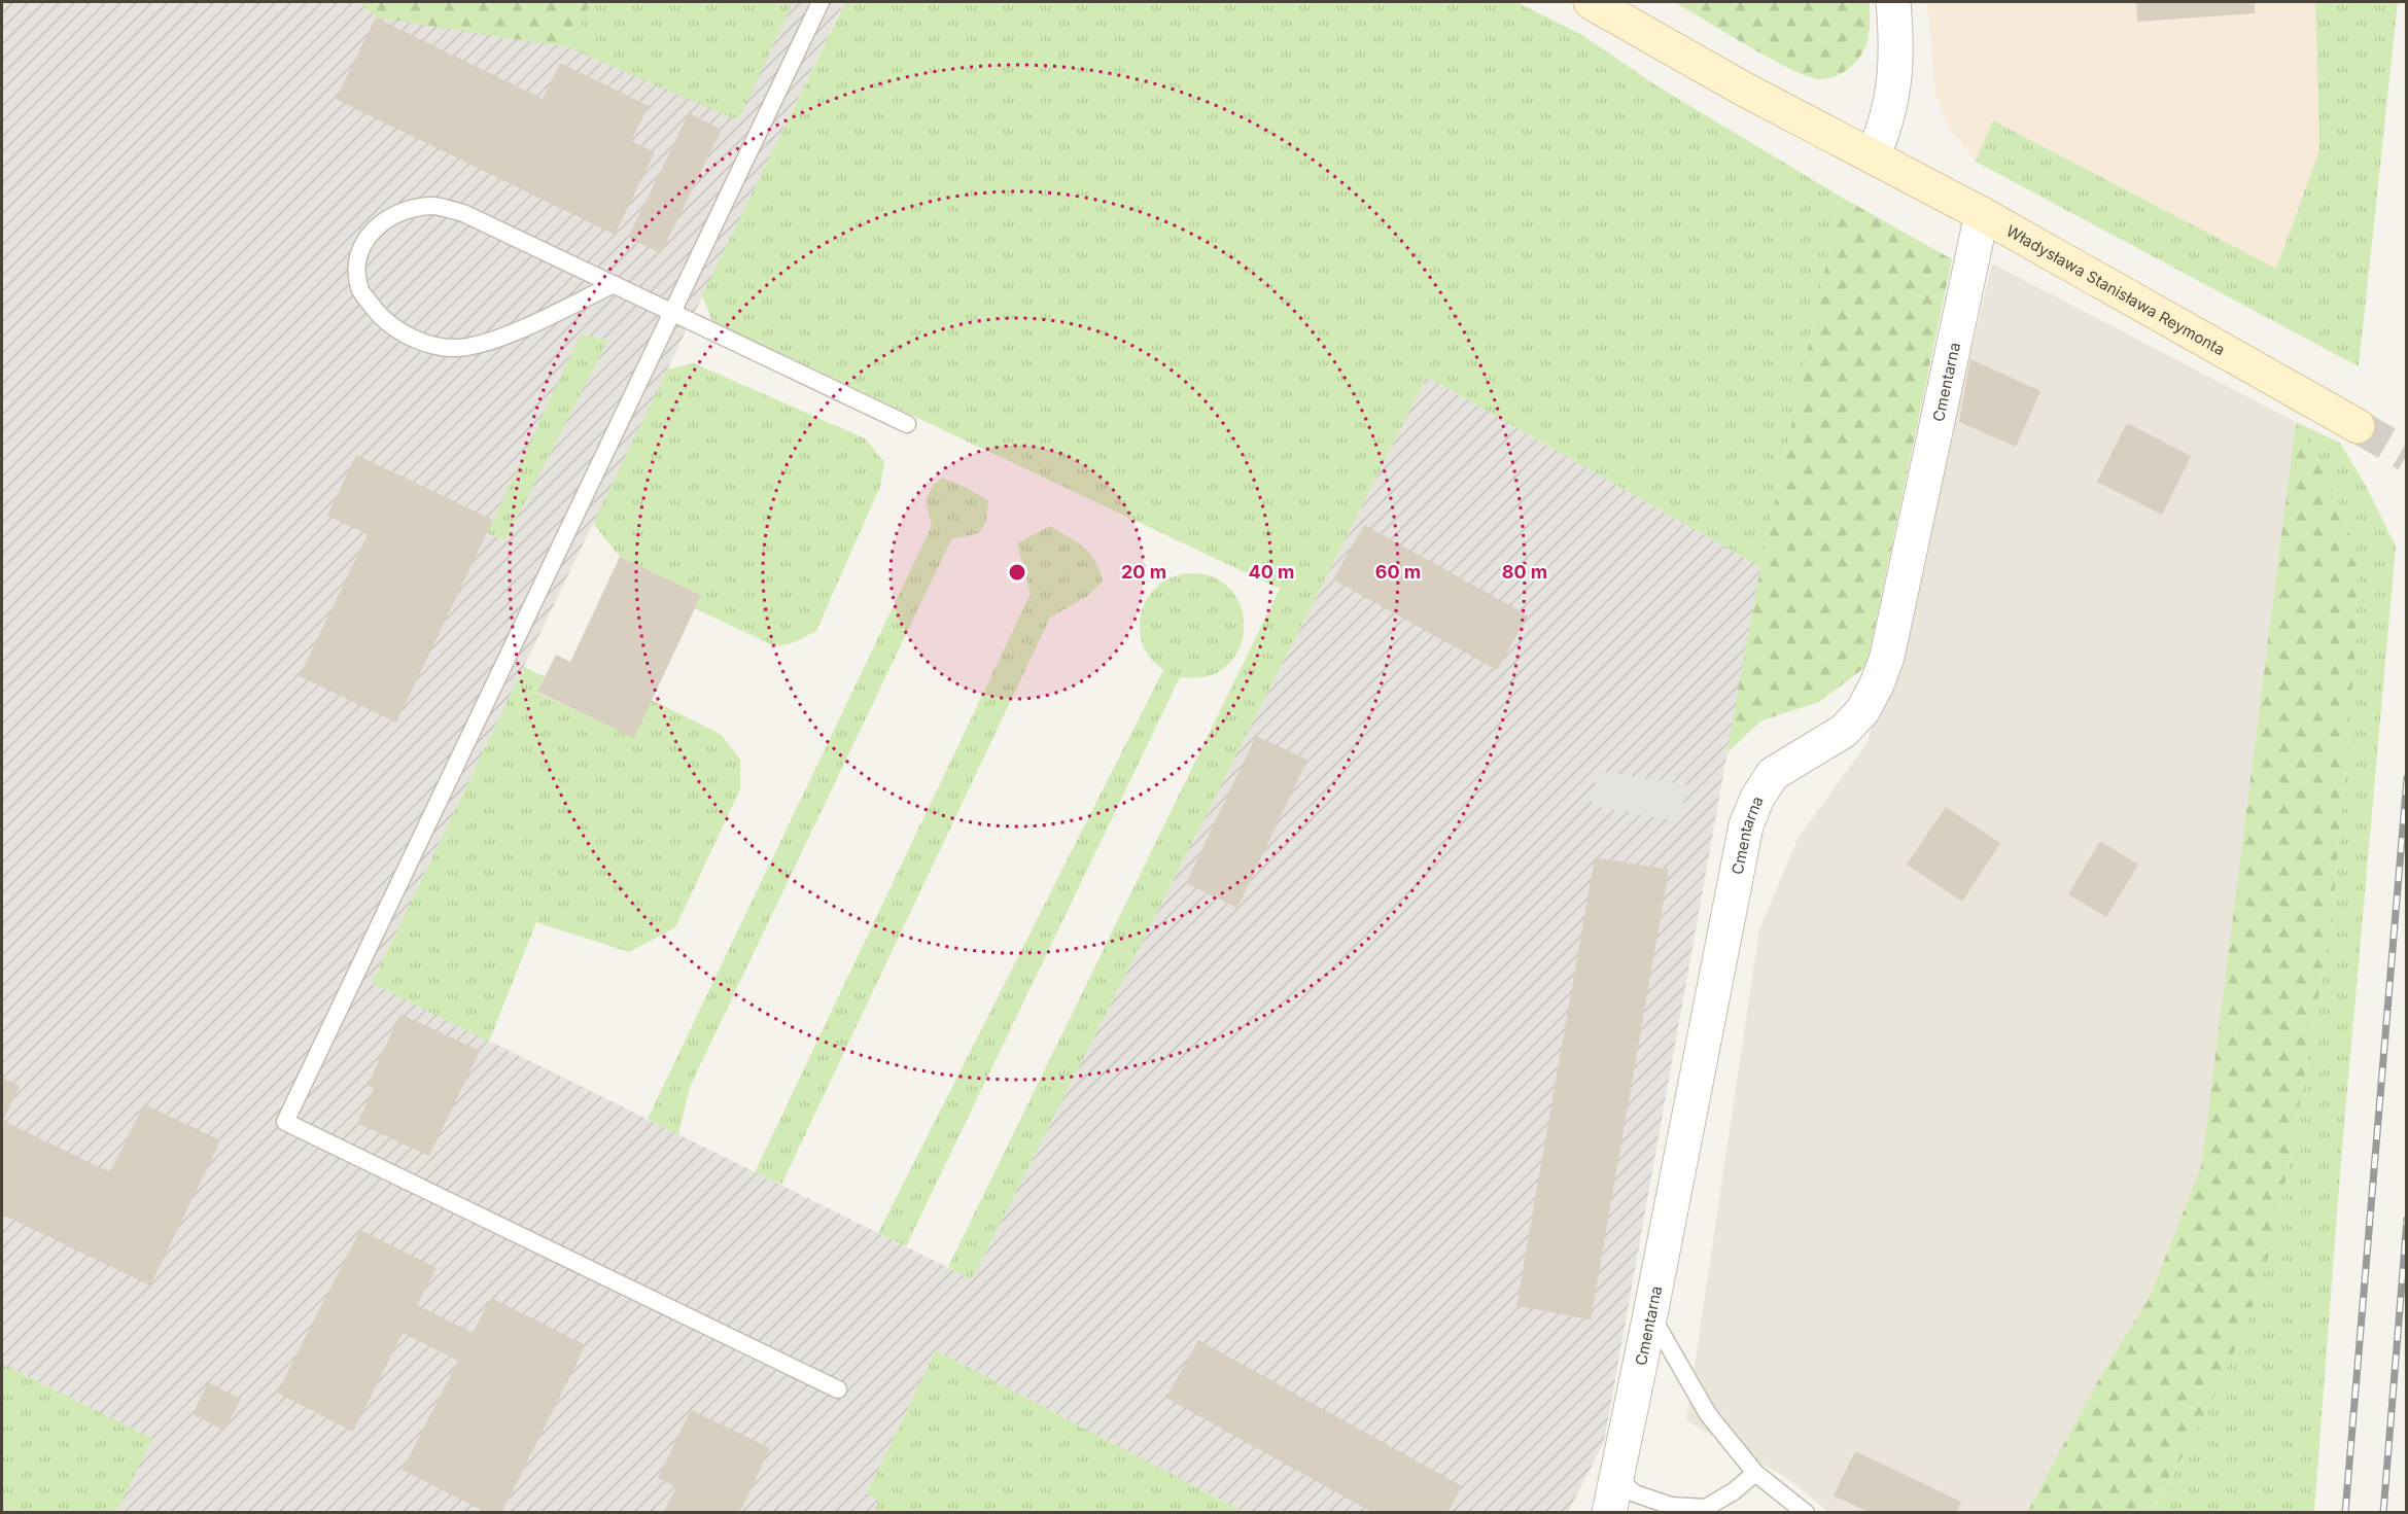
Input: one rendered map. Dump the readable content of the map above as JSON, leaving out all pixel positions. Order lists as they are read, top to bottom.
{
  "streets": {
    "street": ["Władysława Stanisława Reymonta", "Cmentarna"]
  },
  "crossings": [
    ["Władysława Stanisława Reymonta", "Cmentarna"]
  ],
  "rings": [
    "20 m",
    "40 m",
    "60 m",
    "80 m"
  ]
}
